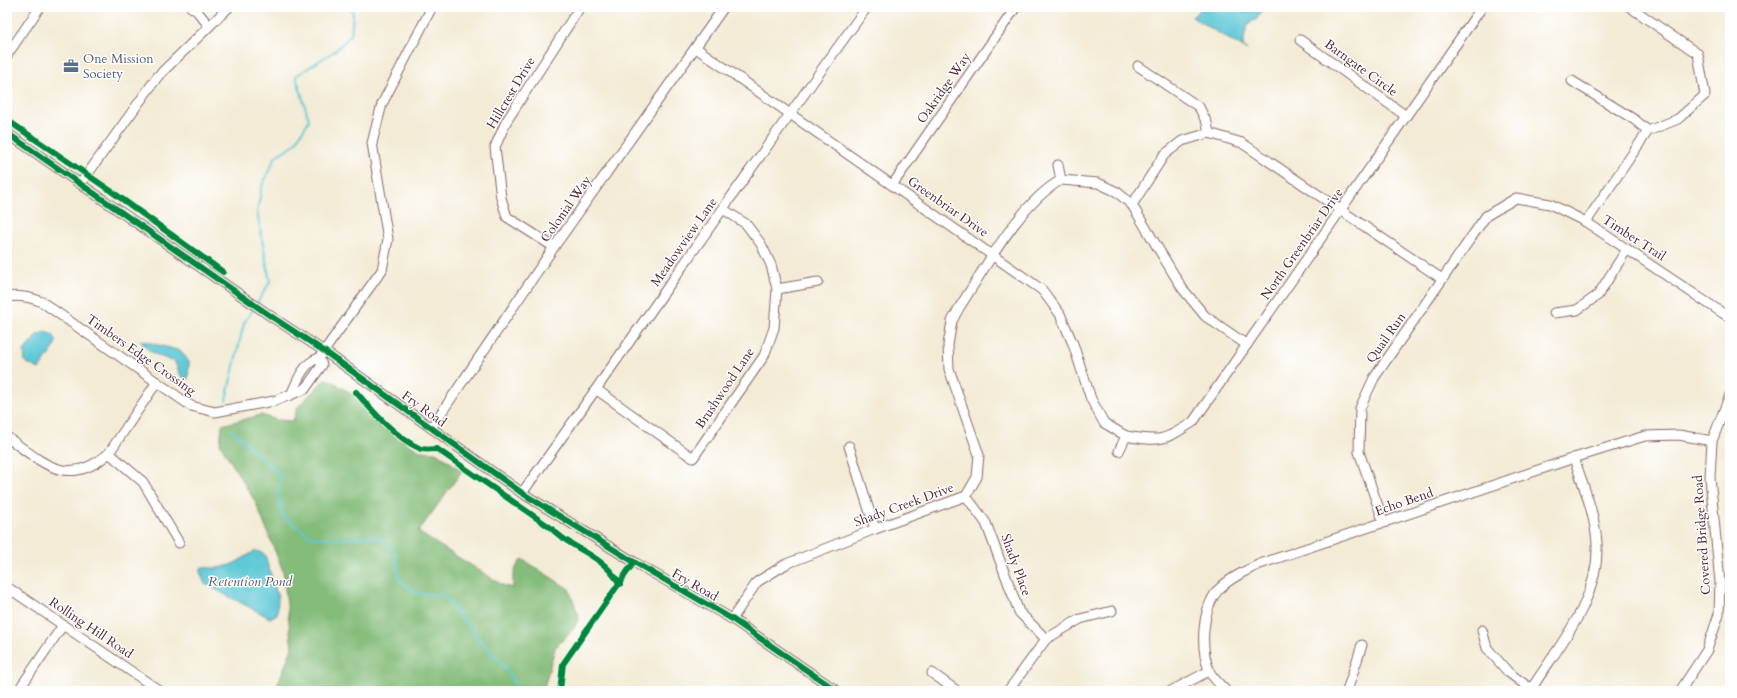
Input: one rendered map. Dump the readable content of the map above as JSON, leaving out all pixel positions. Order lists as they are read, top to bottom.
{
  "streets": {
    "street": [
      "Barngate Circle",
      "Oakridge Way",
      "Hillcrest Drive",
      "Greenbriar Drive",
      "Colonial Way",
      "Timber Trail",
      "Meadowview Lane",
      "North Greenbriar Drive",
      "Quail Run",
      "Timbers Edge Crossing",
      "Brushwood Lane",
      "Fry Road",
      "Echo Bend",
      "Shady Creek Drive",
      "Covered Bridge Road",
      "Shady Place",
      "Rolling Hill Road"
    ]
  },
  "crossings": [
    ["Barngate Circle", "North Greenbriar Drive"],
    ["Oakridge Way", "Greenbriar Drive"],
    ["Hillcrest Drive", "Colonial Way"],
    ["Greenbriar Drive", "Colonial Way"],
    ["Greenbriar Drive", "Meadowview Lane"],
    ["Greenbriar Drive", "North Greenbriar Drive"],
    ["Greenbriar Drive", "Shady Creek Drive"],
    ["Colonial Way", "Fry Road"],
    ["Timber Trail", "Quail Run"],
    ["Meadowview Lane", "Brushwood Lane"],
    ["Meadowview Lane", "Fry Road"],
    ["Quail Run", "Echo Bend"],
    ["Timbers Edge Crossing", "Fry Road"],
    ["Fry Road", "Shady Creek Drive"],
    ["Echo Bend", "Covered Bridge Road"],
    ["Shady Creek Drive", "Shady Place"]
  ],
  "water": ["Retention Pond"],
  "places": {
    "office": ["One Mission Society"]
  }
}
